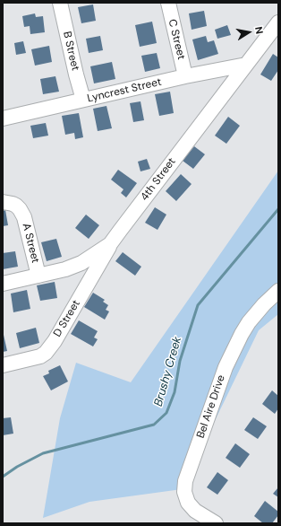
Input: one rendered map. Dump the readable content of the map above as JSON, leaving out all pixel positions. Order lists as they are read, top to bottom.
{
  "streets": {
    "street": [
      "C Street",
      "B Street",
      "Lyncrest Street",
      "4th Street",
      "A Street",
      "D Street",
      "Bel Aire Drive"
    ]
  },
  "crossings": [
    ["C Street", "Lyncrest Street"],
    ["B Street", "Lyncrest Street"],
    ["Lyncrest Street", "4th Street"],
    ["4th Street", "A Street"],
    ["4th Street", "D Street"]
  ],
  "water": ["Brushy Creek"],
  "north": "right"
}
